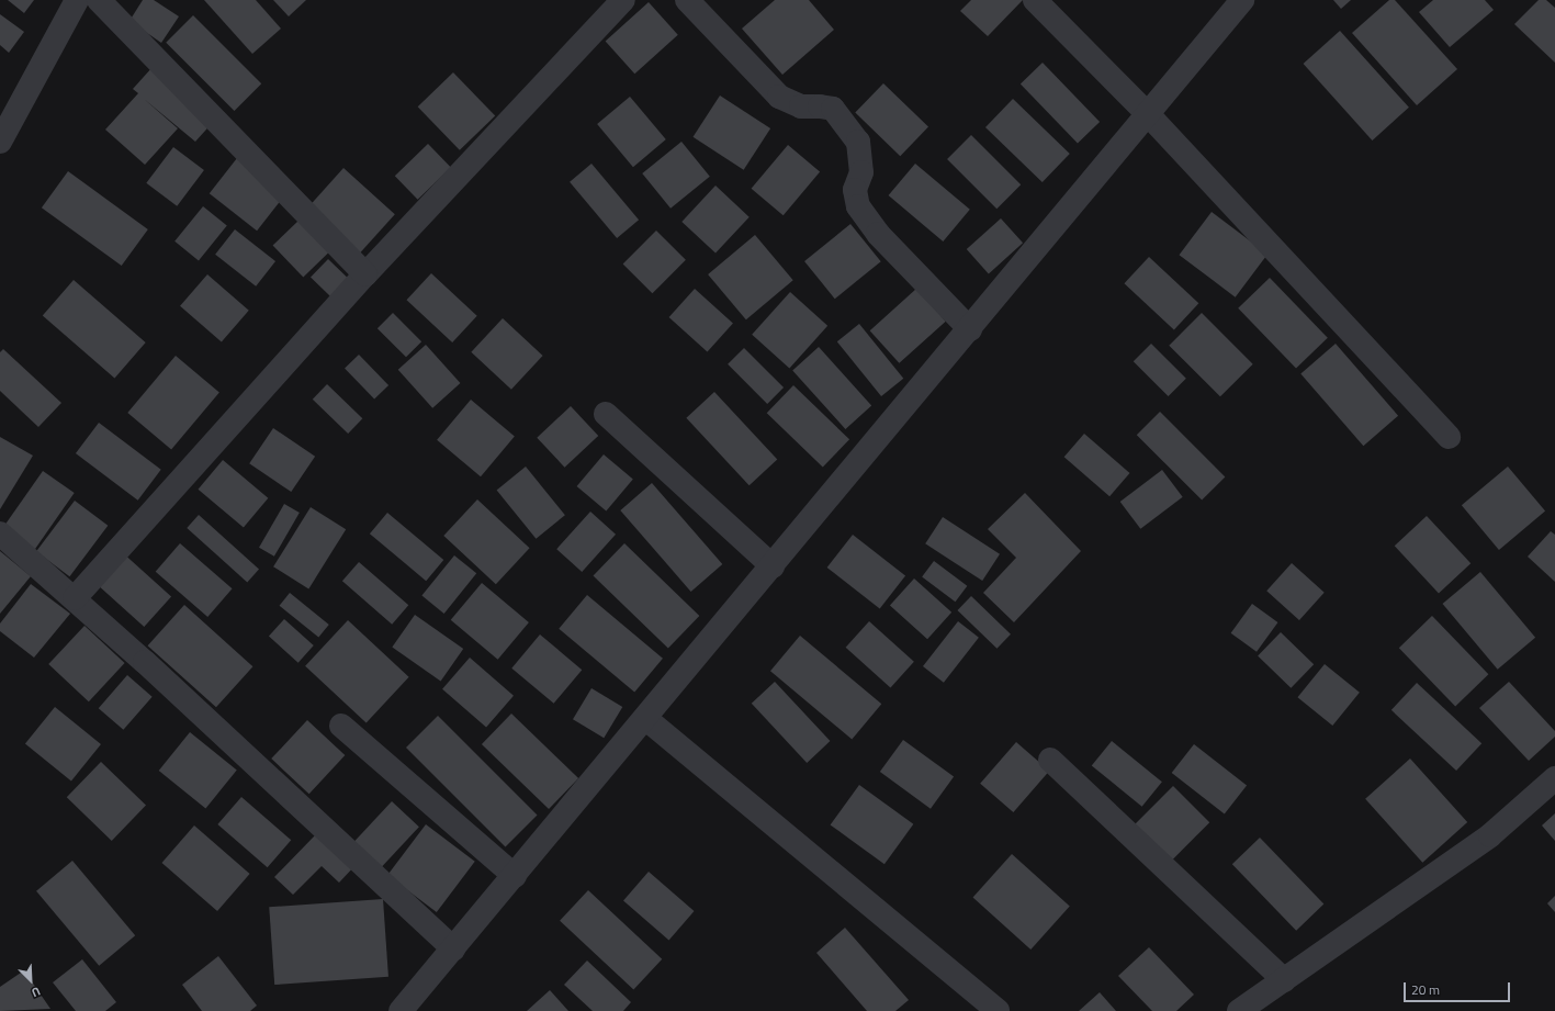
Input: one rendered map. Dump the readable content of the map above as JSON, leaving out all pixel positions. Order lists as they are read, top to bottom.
{
  "scale_bar": "20 m",
  "north": "bottom right"
}
